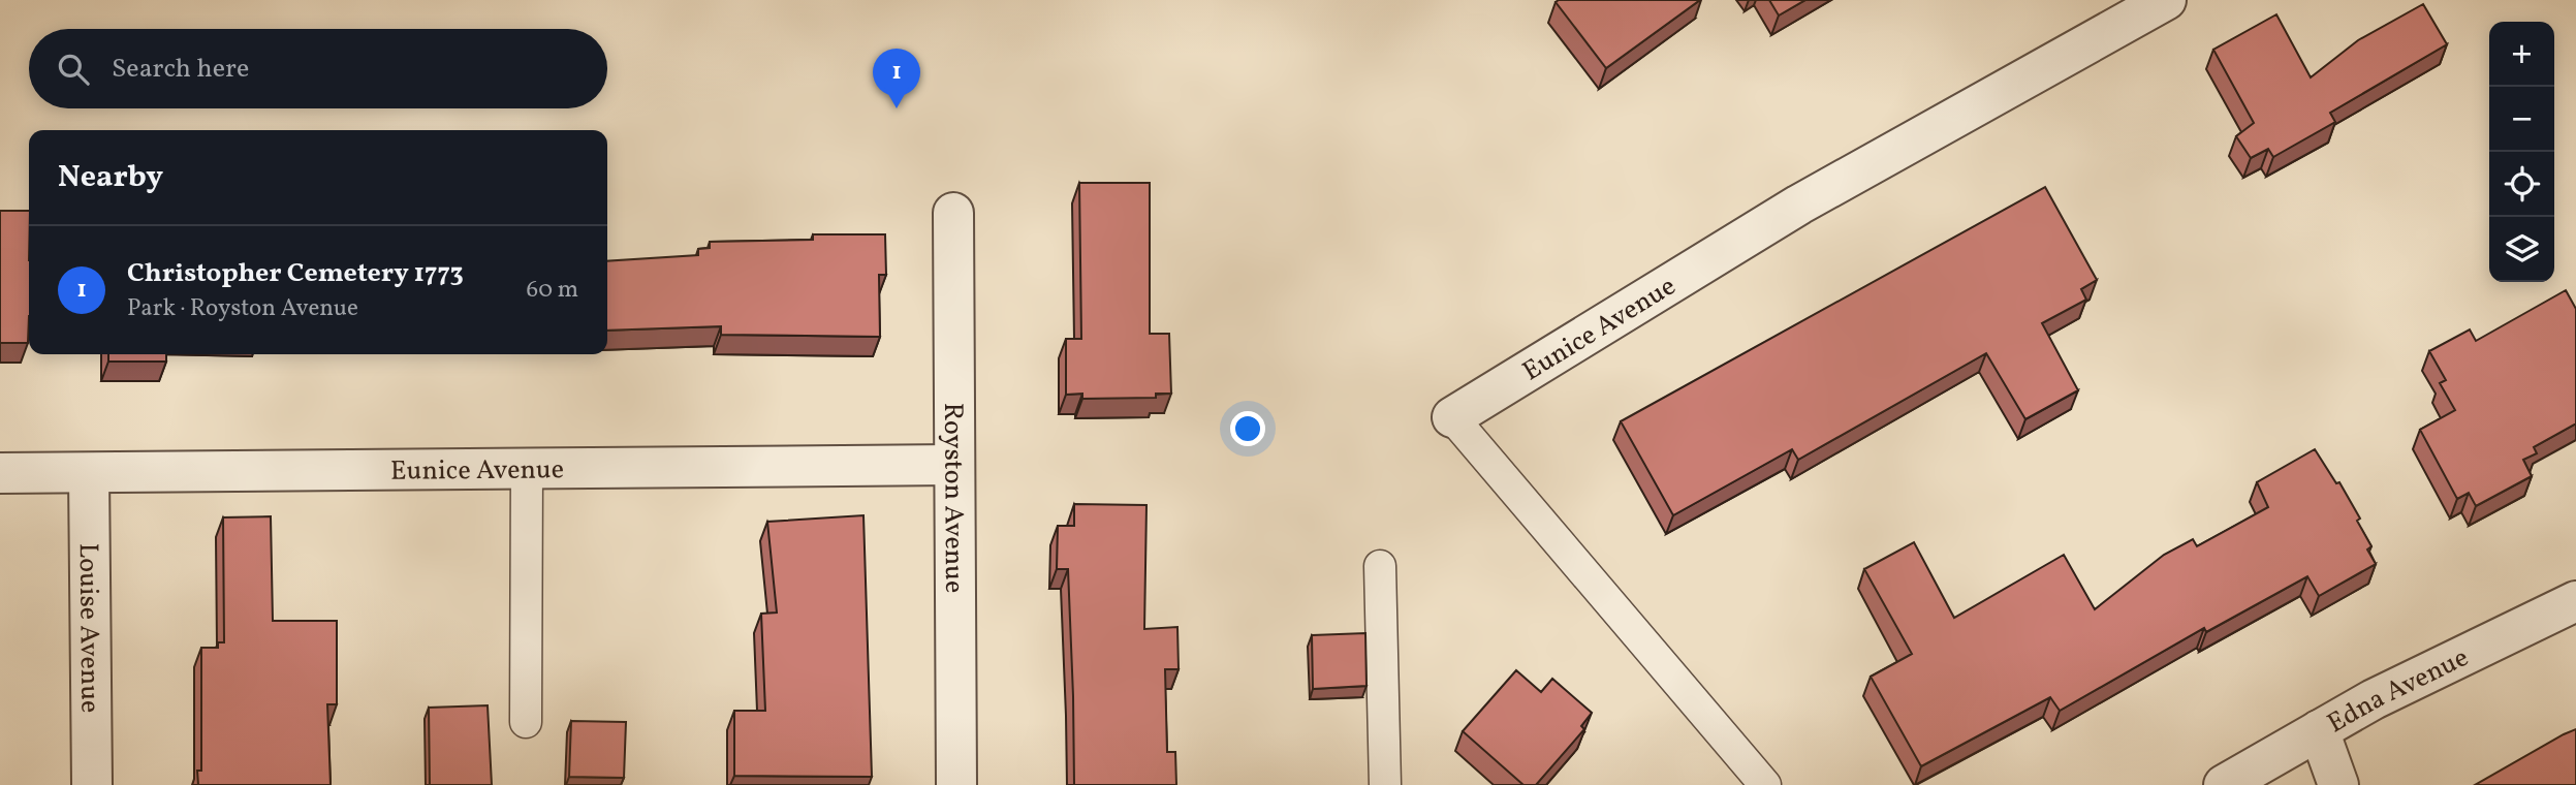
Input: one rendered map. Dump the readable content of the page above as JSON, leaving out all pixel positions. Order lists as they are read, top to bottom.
{
  "streets": {
    "street": [
      "Eunice Avenue",
      "Royston Avenue",
      "Louise Avenue",
      "Edna Avenue"
    ]
  },
  "crossings": [
    ["Eunice Avenue", "Royston Avenue"],
    ["Eunice Avenue", "Louise Avenue"]
  ],
  "page": {
    "map_buttons": ["+", "−"],
    "search": "Search here",
    "pins": "1",
    "heading": "Nearby",
    "list": [
      {
        "mark": "1",
        "name": "Christopher Cemetery 1773",
        "note": "Park · Royston Avenue",
        "value": "60 m"
      }
    ]
  }
}
